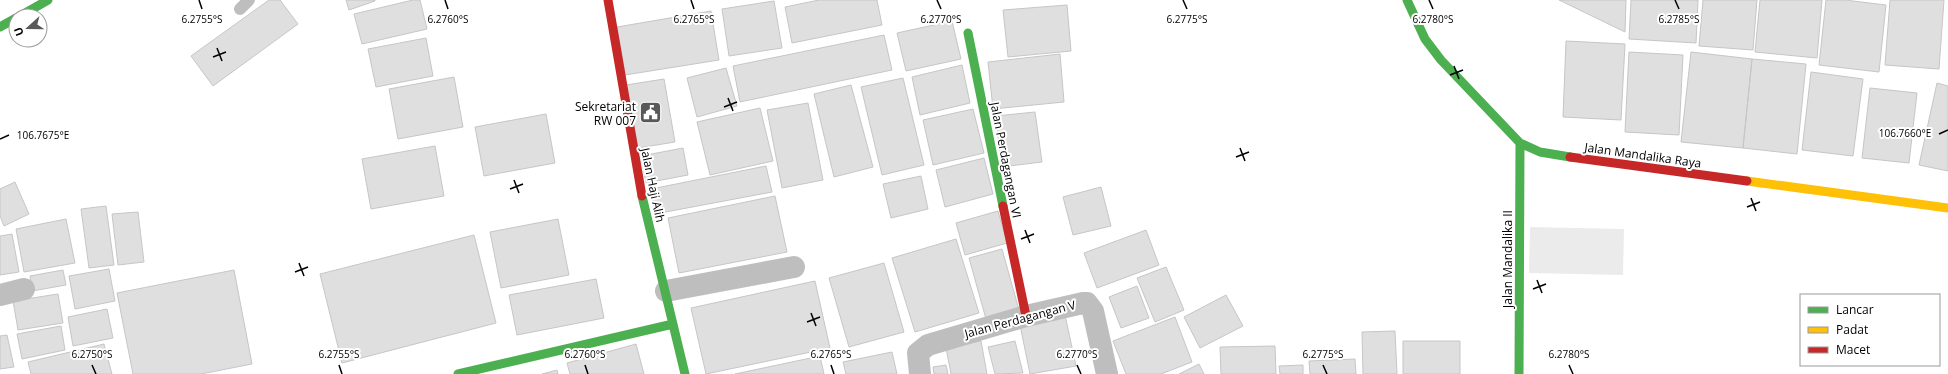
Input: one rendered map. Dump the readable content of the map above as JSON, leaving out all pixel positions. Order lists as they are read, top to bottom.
{
  "streets": {
    "main road": [
      "Jalan Mandalika Raya",
      "Jalan Perdagangan VI",
      "Jalan Haji Alih",
      "Jalan Mandalika II"
    ],
    "street": ["Jalan Perdagangan V"]
  },
  "crossings": [
    ["Jalan Mandalika Raya", "Jalan Mandalika II"],
    ["Jalan Perdagangan VI", "Jalan Perdagangan V"]
  ],
  "places": {
    "public building": ["Sekretariat RW 007"]
  },
  "legend": ["Lancar", "Padat", "Macet"],
  "north": "left",
  "coordinates": [
    "6.2755°S",
    "6.2760°S",
    "6.2765°S",
    "6.2770°S",
    "6.2775°S",
    "6.2780°S",
    "6.2785°S",
    "106.7660°E",
    "106.7675°E",
    "6.2750°S"
  ]
}
